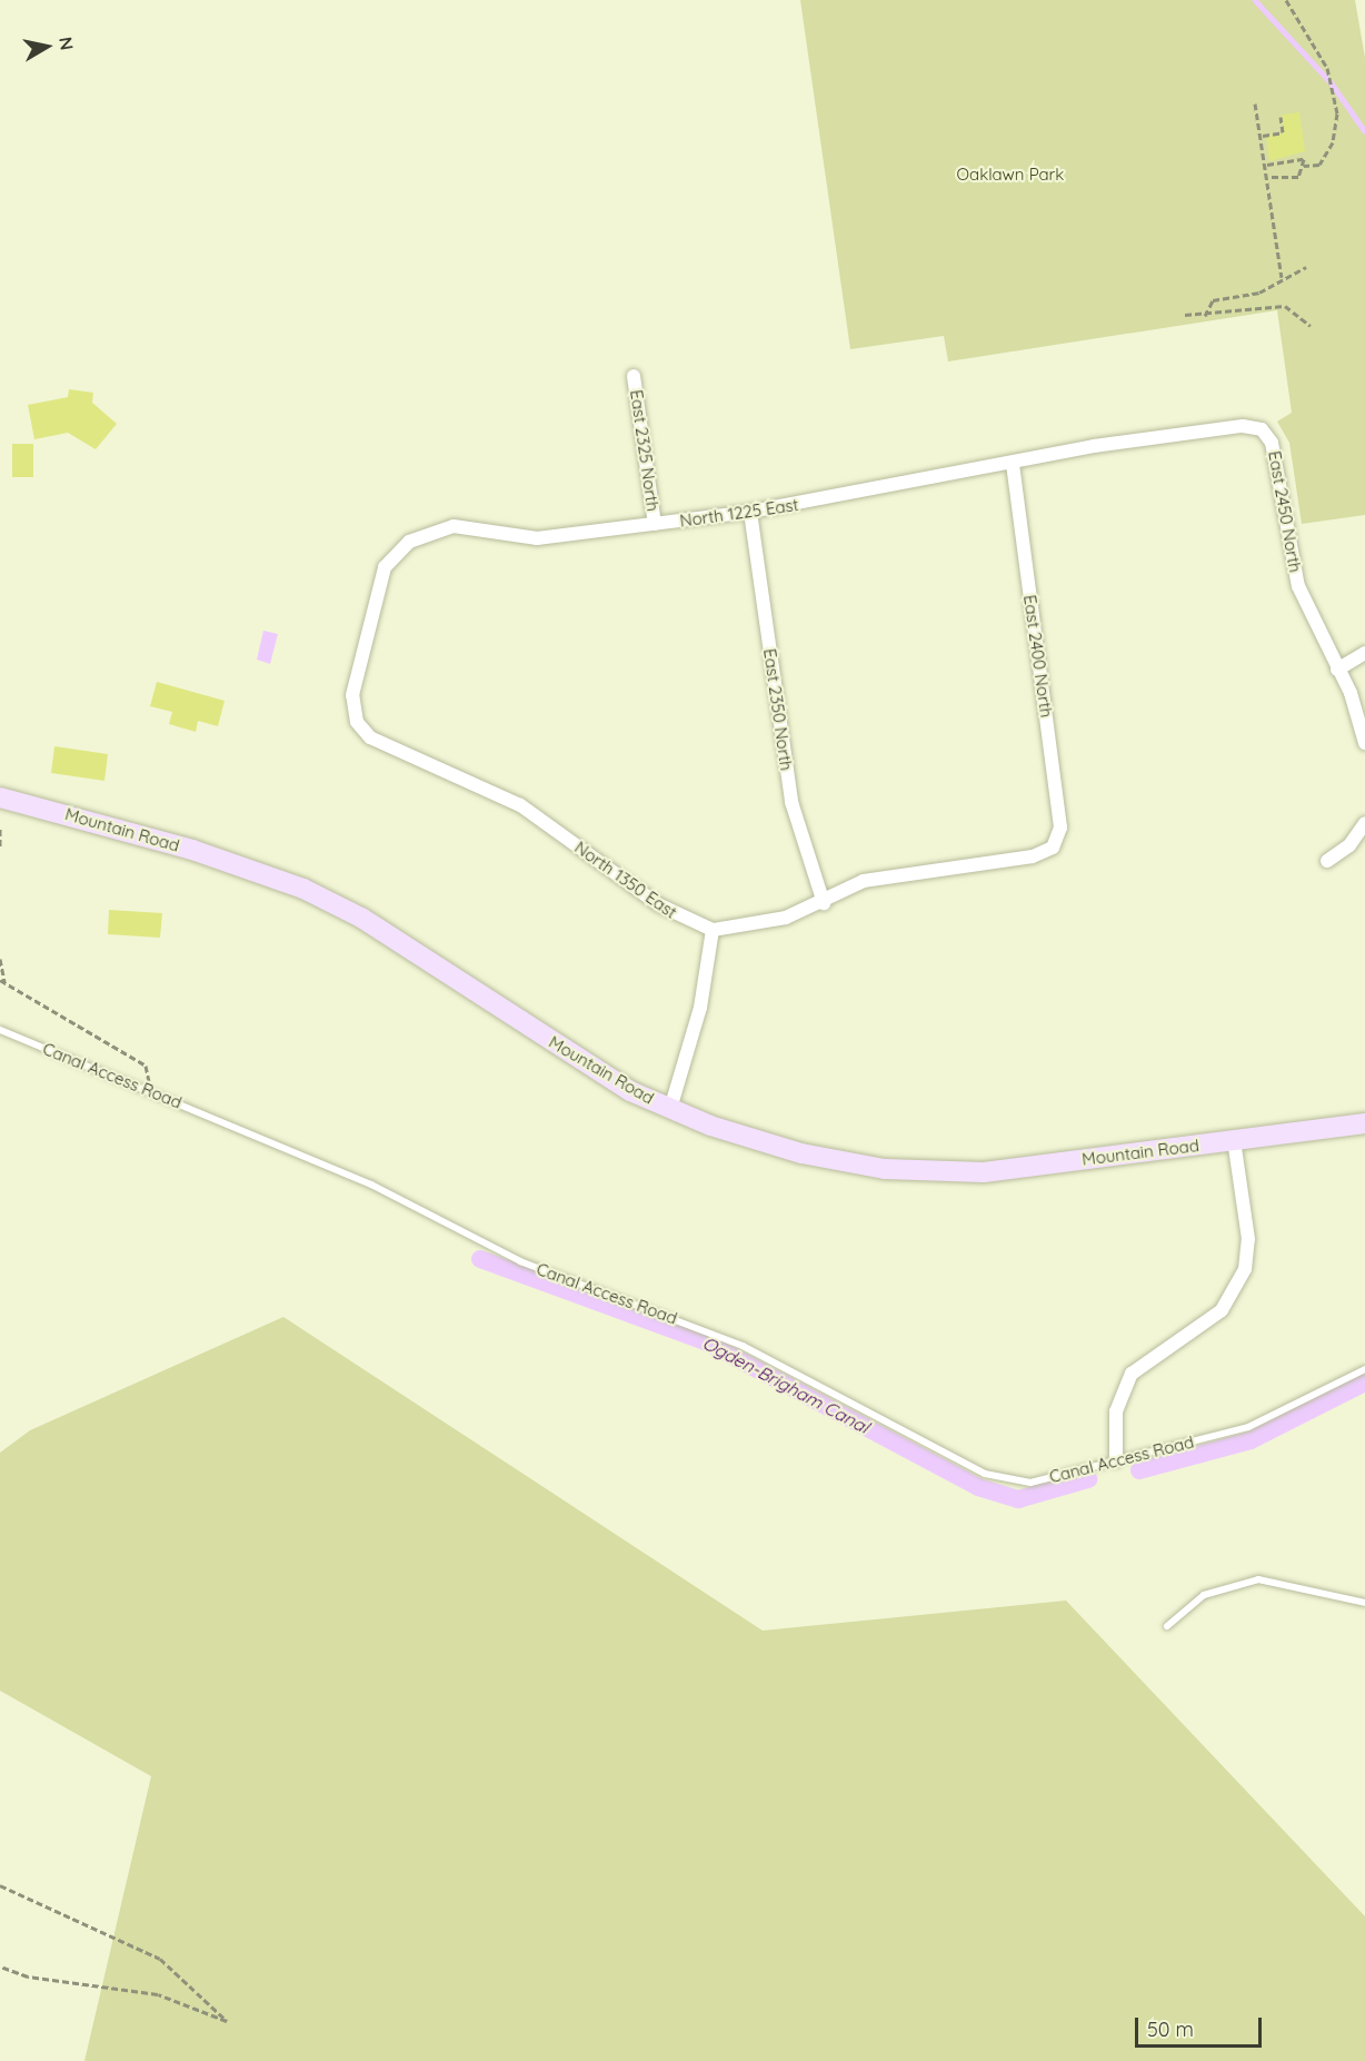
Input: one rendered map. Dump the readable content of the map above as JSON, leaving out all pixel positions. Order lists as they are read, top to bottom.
{
  "streets": {
    "street": [
      "East 2325 North",
      "East 2450 North",
      "North 1225 East",
      "East 2400 North",
      "East 2350 North",
      "Mountain Road",
      "North 1350 East"
    ],
    "lane": ["Canal Access Road"]
  },
  "crossings": [
    ["East 2325 North", "North 1225 East"],
    ["East 2450 North", "North 1225 East"],
    ["North 1225 East", "East 2400 North"],
    ["North 1225 East", "East 2350 North"],
    ["North 1225 East", "North 1350 East"],
    ["East 2400 North", "East 2350 North"]
  ],
  "water": ["Ogden-Brigham Canal"],
  "parks": ["Oaklawn Park"],
  "scale_bar": "50 m",
  "north": "right"
}
